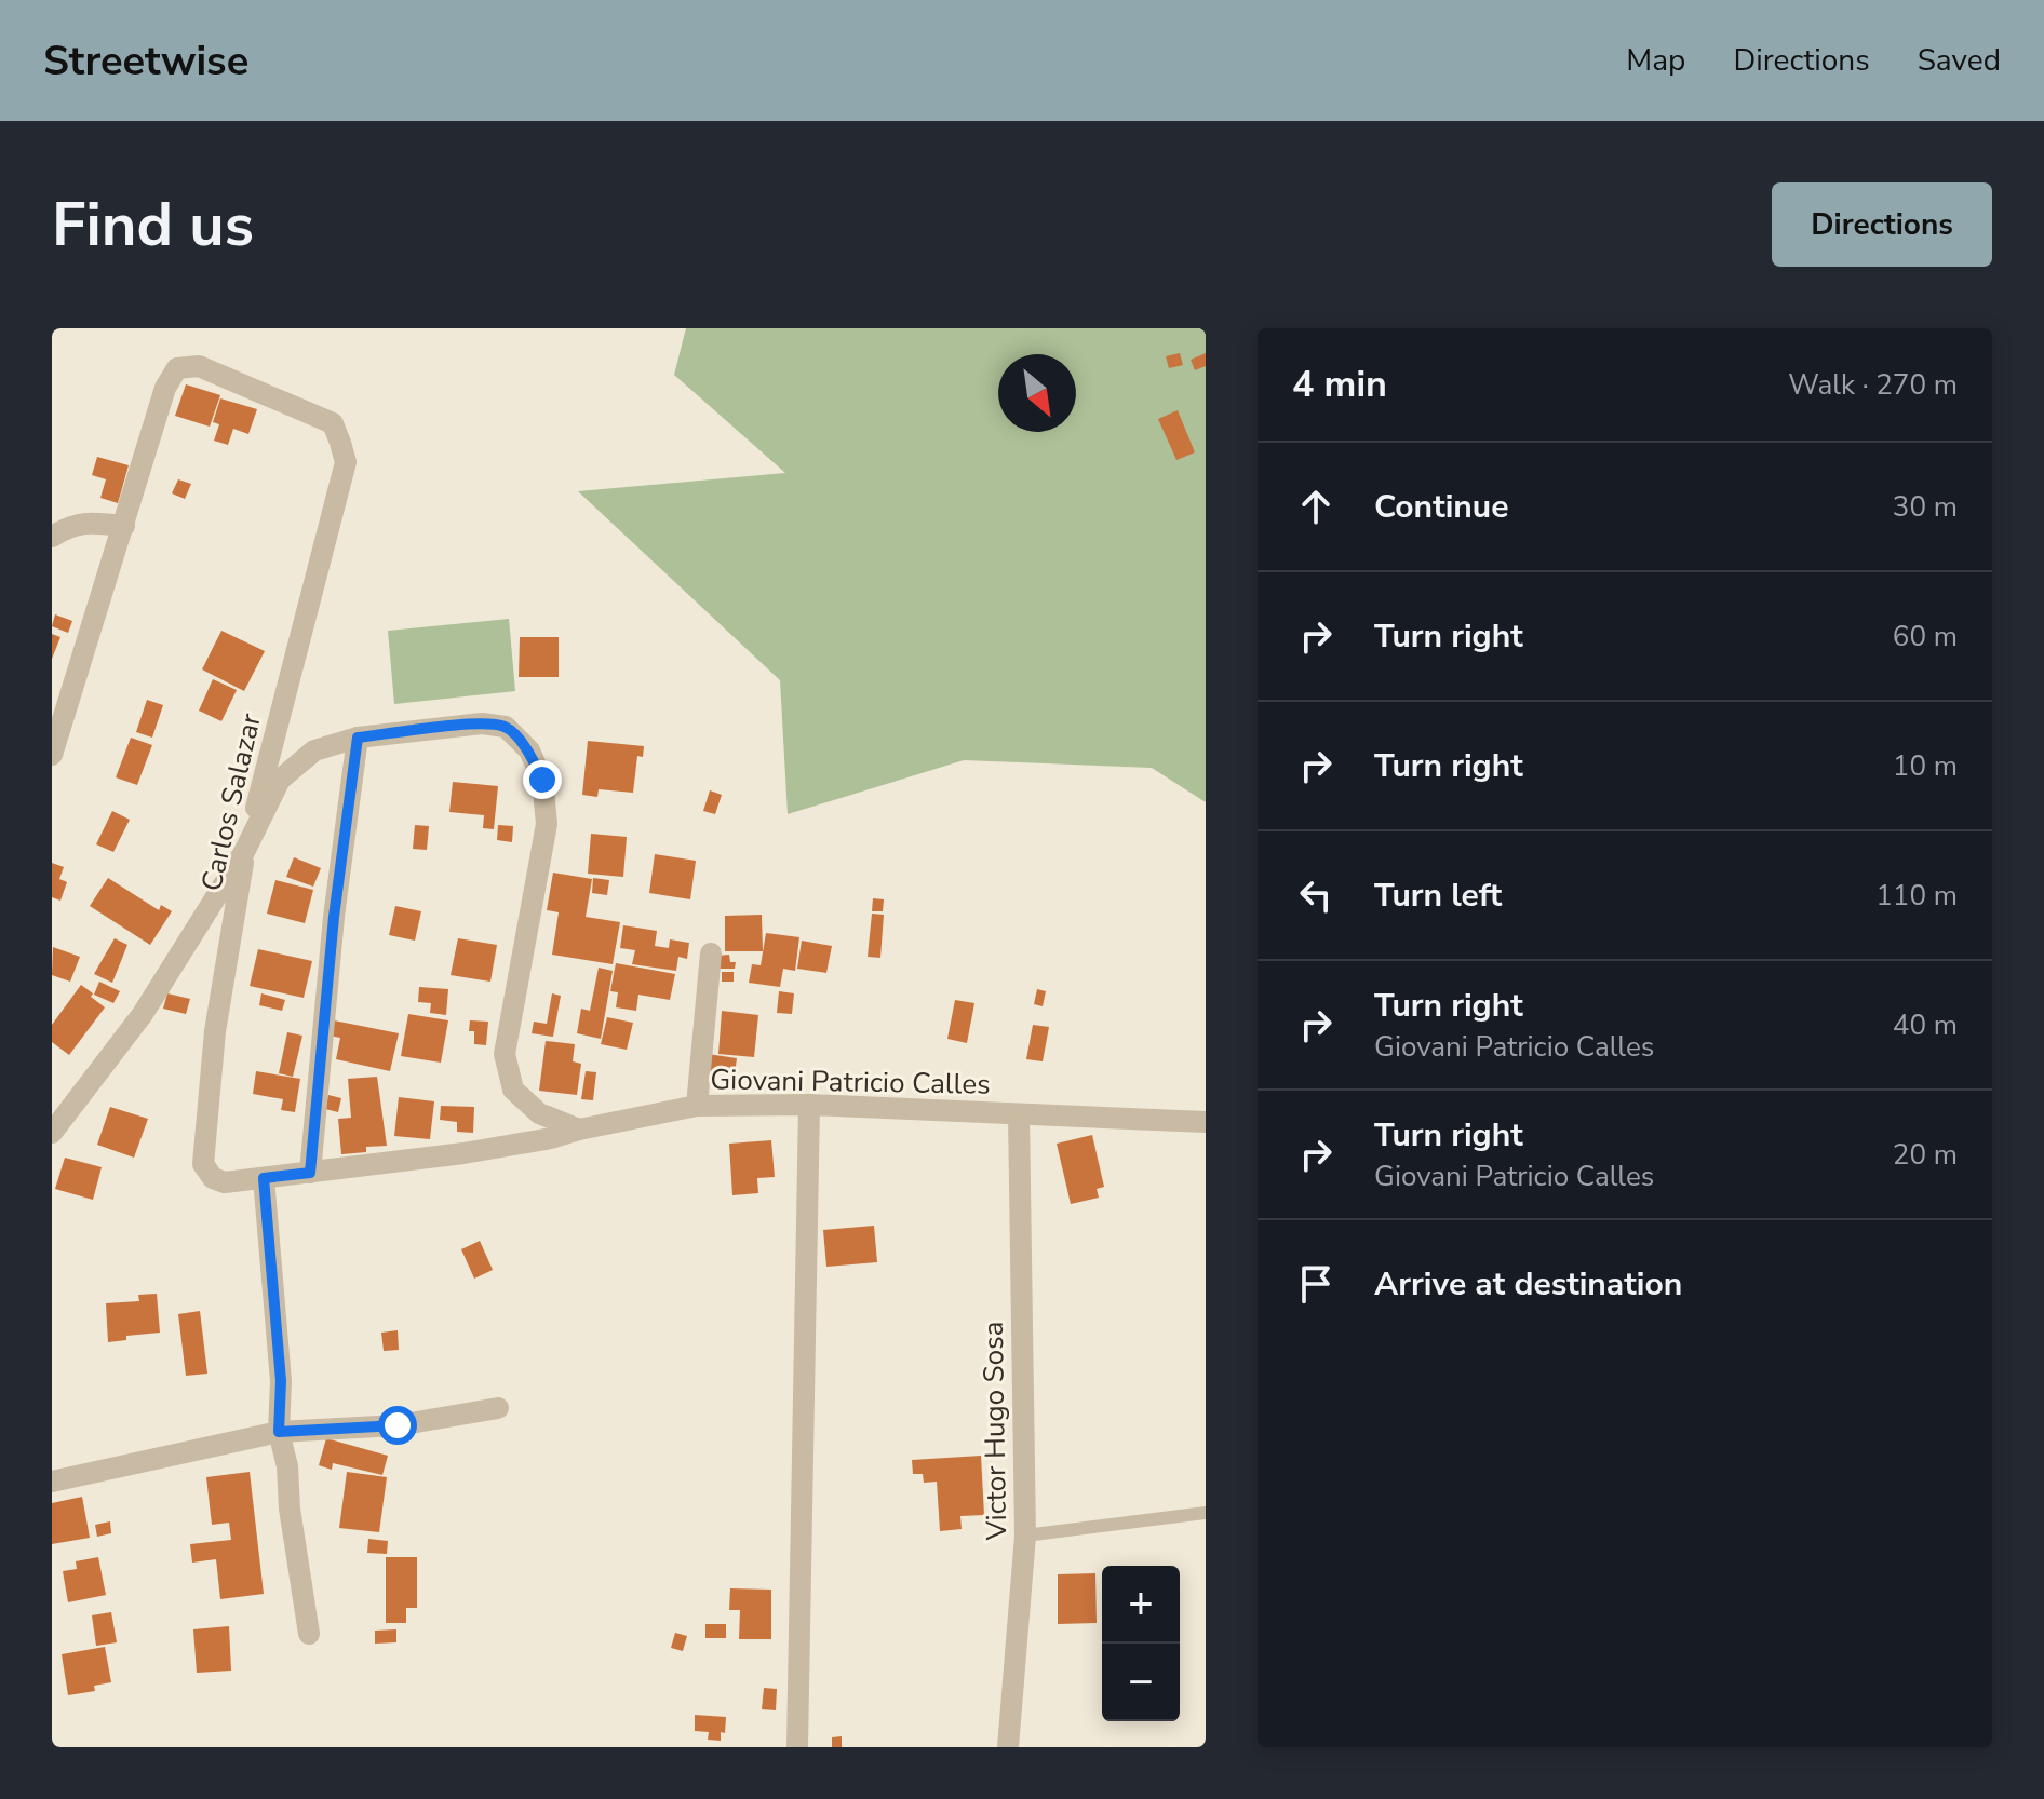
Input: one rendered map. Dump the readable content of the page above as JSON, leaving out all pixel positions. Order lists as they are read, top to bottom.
{
  "streets": {
    "street": ["Carlos Salazar", "Giovani Patricio Calles", "Victor Hugo Sosa"]
  },
  "crossings": [
    ["Carlos Salazar", "Giovani Patricio Calles"],
    ["Giovani Patricio Calles", "Victor Hugo Sosa"]
  ],
  "north": "bottom right",
  "page": {
    "header": "Streetwise",
    "nav": ["Map", "Directions", "Saved"],
    "buttons": "Directions",
    "title": "Find us",
    "heading": ["4 min", "Walk · 270 m"],
    "list": [
      ["Continue", "30 m"],
      ["Turn right", "60 m"],
      ["Turn right", "10 m"],
      ["Turn left", "110 m"],
      ["Turn right", "Giovani Patricio Calles", "40 m"],
      ["Turn right", "Giovani Patricio Calles", "20 m"],
      "Arrive at destination"
    ],
    "map_buttons": ["+", "−"]
  }
}
